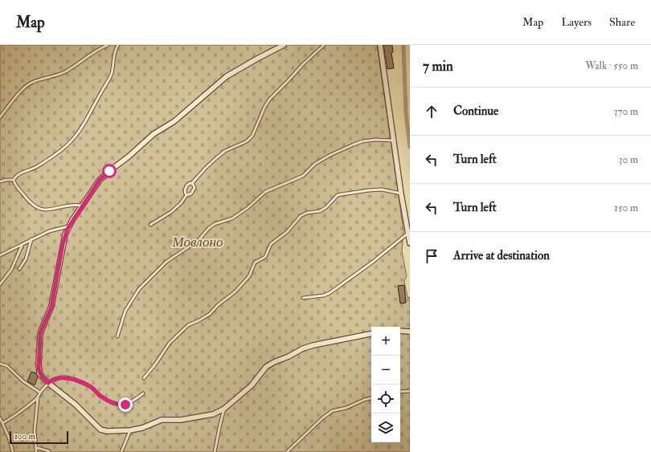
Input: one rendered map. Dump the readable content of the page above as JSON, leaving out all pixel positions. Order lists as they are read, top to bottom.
{
  "parks": ["Мовлоно"],
  "scale_bar": "100 m",
  "page": {
    "header": "Map",
    "nav": ["Map", "Layers", "Share"],
    "heading": ["7 min", "Walk · 550 m"],
    "list": [
      ["Continue", "370 m"],
      ["Turn left", "30 m"],
      ["Turn left", "150 m"],
      "Arrive at destination"
    ],
    "map_buttons": ["+", "−"],
    "scale": "100 m"
  }
}
